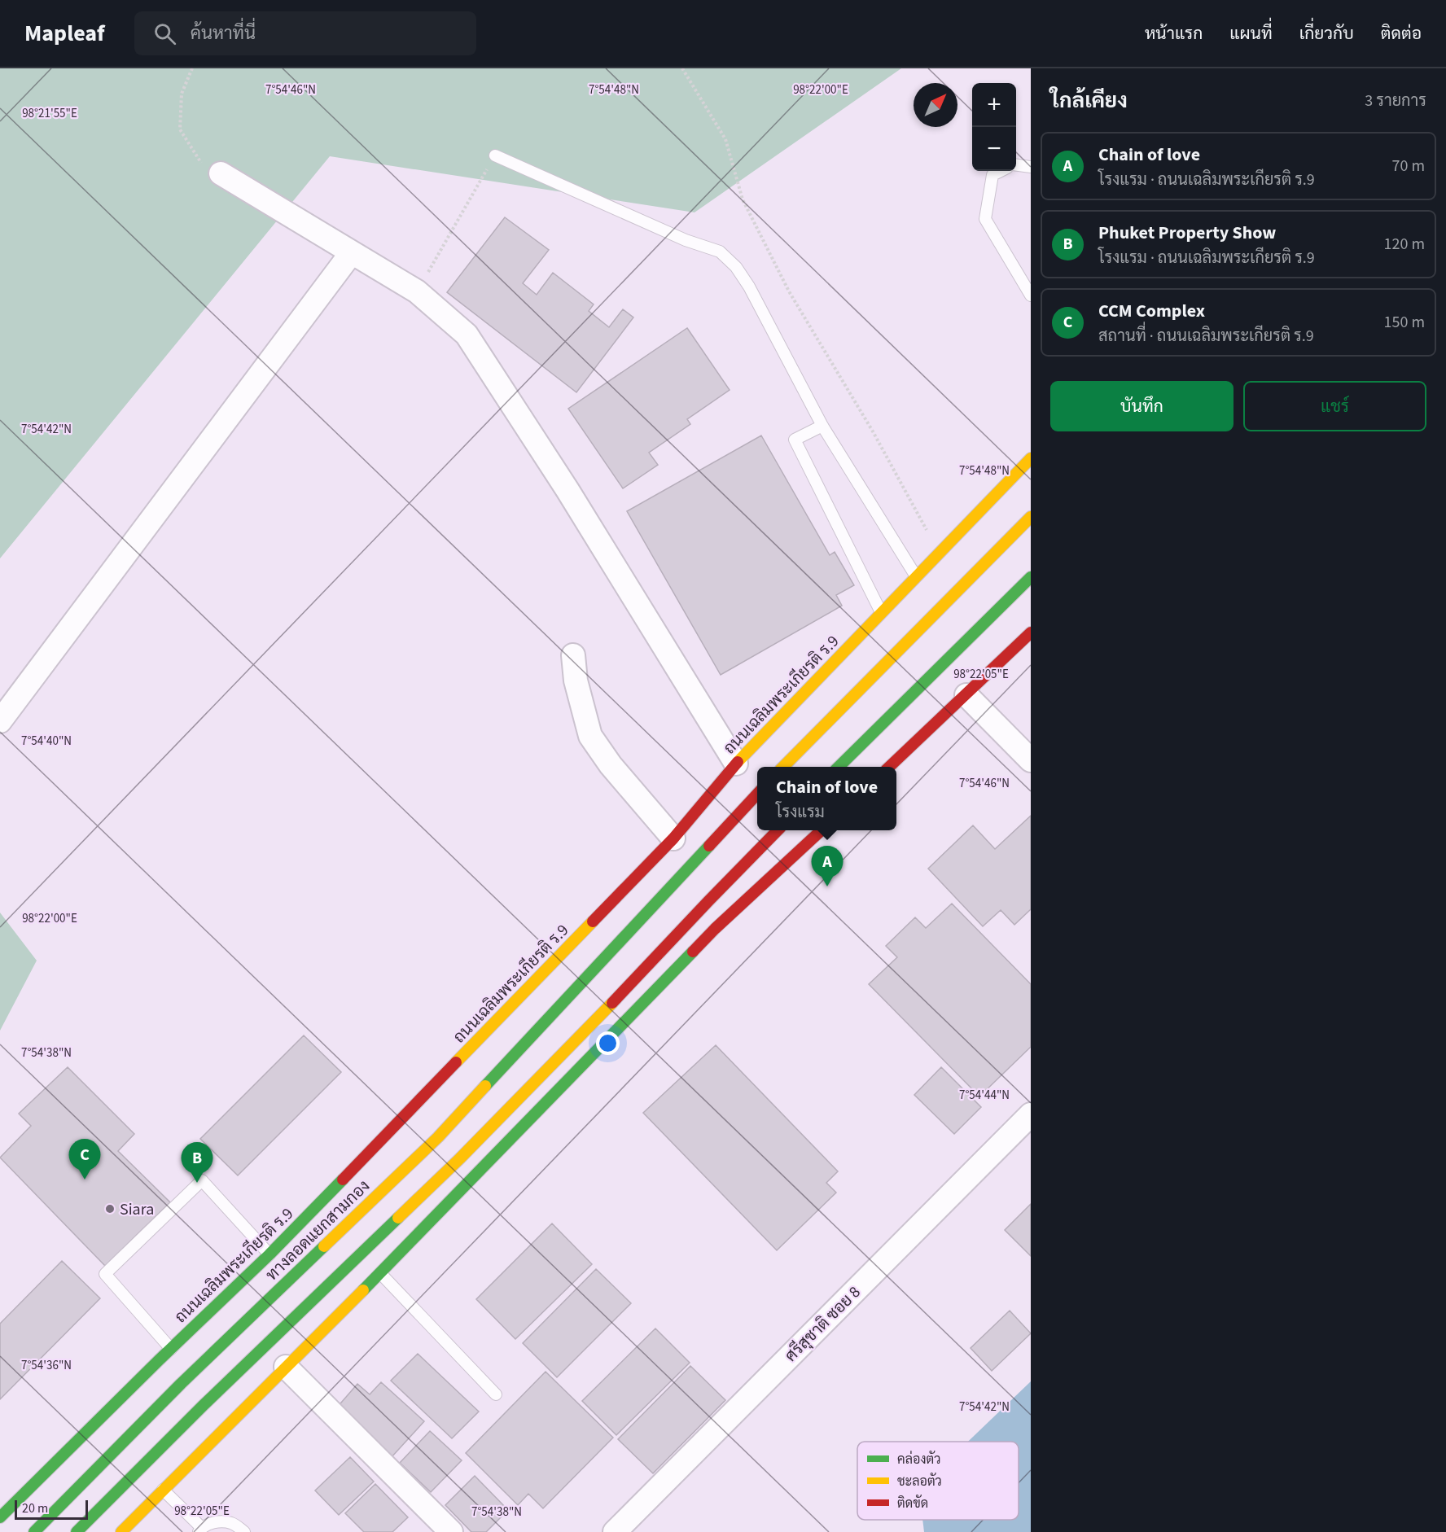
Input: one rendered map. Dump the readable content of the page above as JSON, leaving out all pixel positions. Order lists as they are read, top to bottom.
{
  "streets": {
    "main road": ["ถนนเฉลิมพระเกียรติ ร.9", "ทางลอดแยกสามกอง"],
    "street": ["ศรีสุชาติ ซอย 8"]
  },
  "places": ["Siara"],
  "legend": ["คล่องตัว", "ชะลอตัว", "ติดขัด"],
  "scale_bar": "20 m",
  "north": "top right",
  "page": {
    "header": "Mapleaf",
    "search": "ค้นหาที่นี่",
    "nav": [
      "หน้าแรก",
      "แผนที่",
      "เกี่ยวกับ",
      "ติดต่อ"
    ],
    "heading": ["ใกล้เคียง", "3 รายการ"],
    "map_buttons": ["+", "−"],
    "list": [
      {
        "mark": "A",
        "name": "Chain of love",
        "note": "โรงแรม · ถนนเฉลิมพระเกียรติ ร.9",
        "value": "70 m"
      },
      {
        "mark": "B",
        "name": "Phuket Property Show",
        "note": "โรงแรม · ถนนเฉลิมพระเกียรติ ร.9",
        "value": "120 m"
      },
      {
        "mark": "C",
        "name": "CCM Complex",
        "note": "สถานที่ · ถนนเฉลิมพระเกียรติ ร.9",
        "value": "150 m"
      }
    ],
    "buttons": ["บันทึก", "แชร์"],
    "popup": ["Chain of love", "โรงแรม"],
    "pins": ["A", "C", "B"],
    "scale": "20 m"
  },
  "coordinates": [
    "7°54'46\"N",
    "7°54'48\"N",
    "98°22'00\"E",
    "98°21'55\"E",
    "7°54'42\"N",
    "98°22'05\"E",
    "7°54'40\"N",
    "7°54'38\"N",
    "7°54'44\"N",
    "7°54'36\"N"
  ]
}
